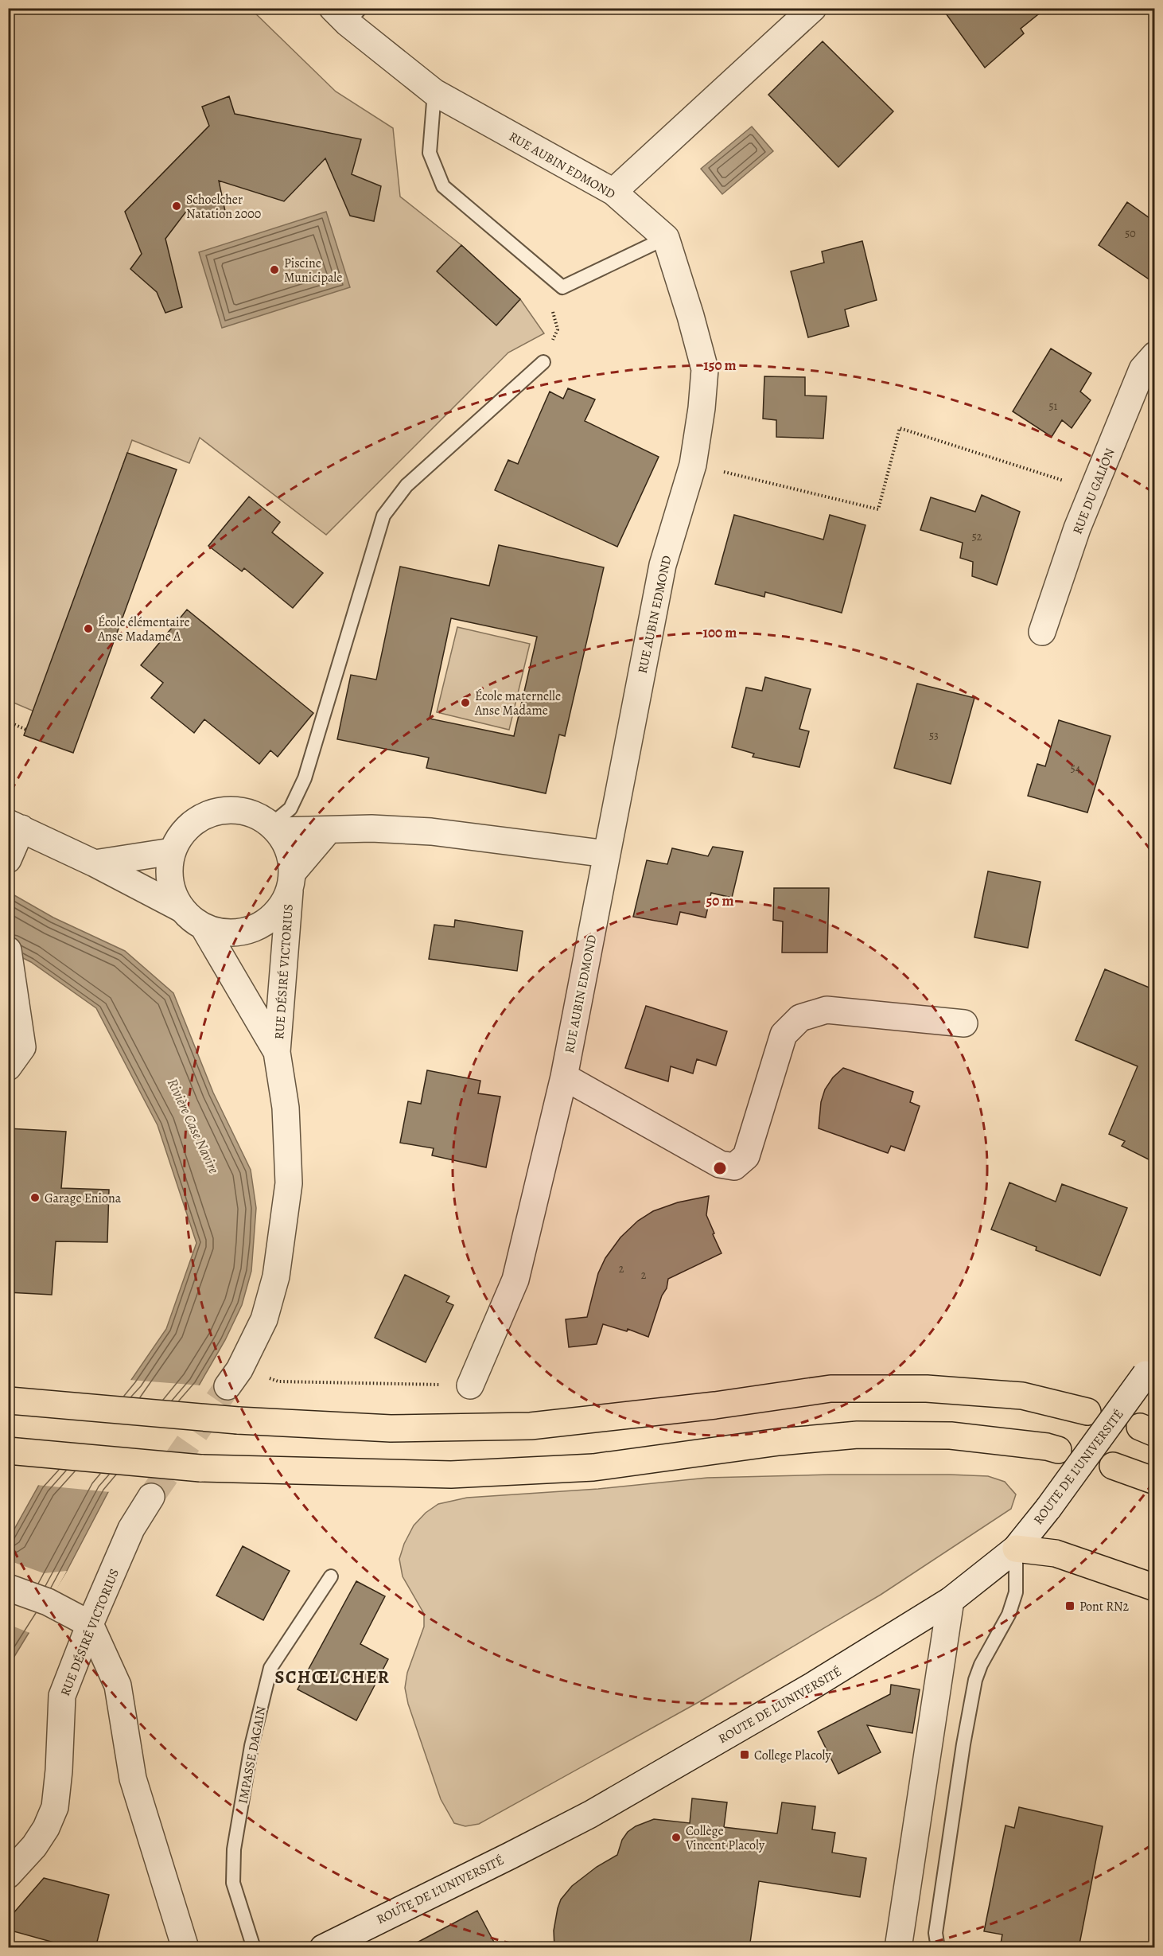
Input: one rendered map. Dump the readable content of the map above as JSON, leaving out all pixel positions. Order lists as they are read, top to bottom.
{
  "streets": {
    "street": [
      "RUE AUBIN EDMOND",
      "RUE DU GALION",
      "RUE DÉSIRÉ VICTORIUS",
      "ROUTE DE L'UNIVERSITÉ"
    ],
    "lane": ["IMPASSE DAGAIN"]
  },
  "districts": ["SCHŒLCHER"],
  "water": ["Rivière Case Navire"],
  "places": {
    "other": [
      "Schoelcher Natation 2000",
      "Piscine Municipale",
      "École élémentaire Anse Madame A",
      "École maternelle Anse Madame",
      "Garage Eniona",
      "Collège Vincent Placoly"
    ],
    "transit": ["Pont RN2", "College Placoly"]
  },
  "house_numbers": [
    "50",
    "51",
    "52",
    "53",
    "54",
    "2",
    "2"
  ],
  "rings": ["150 m", "100 m", "50 m"]
}
